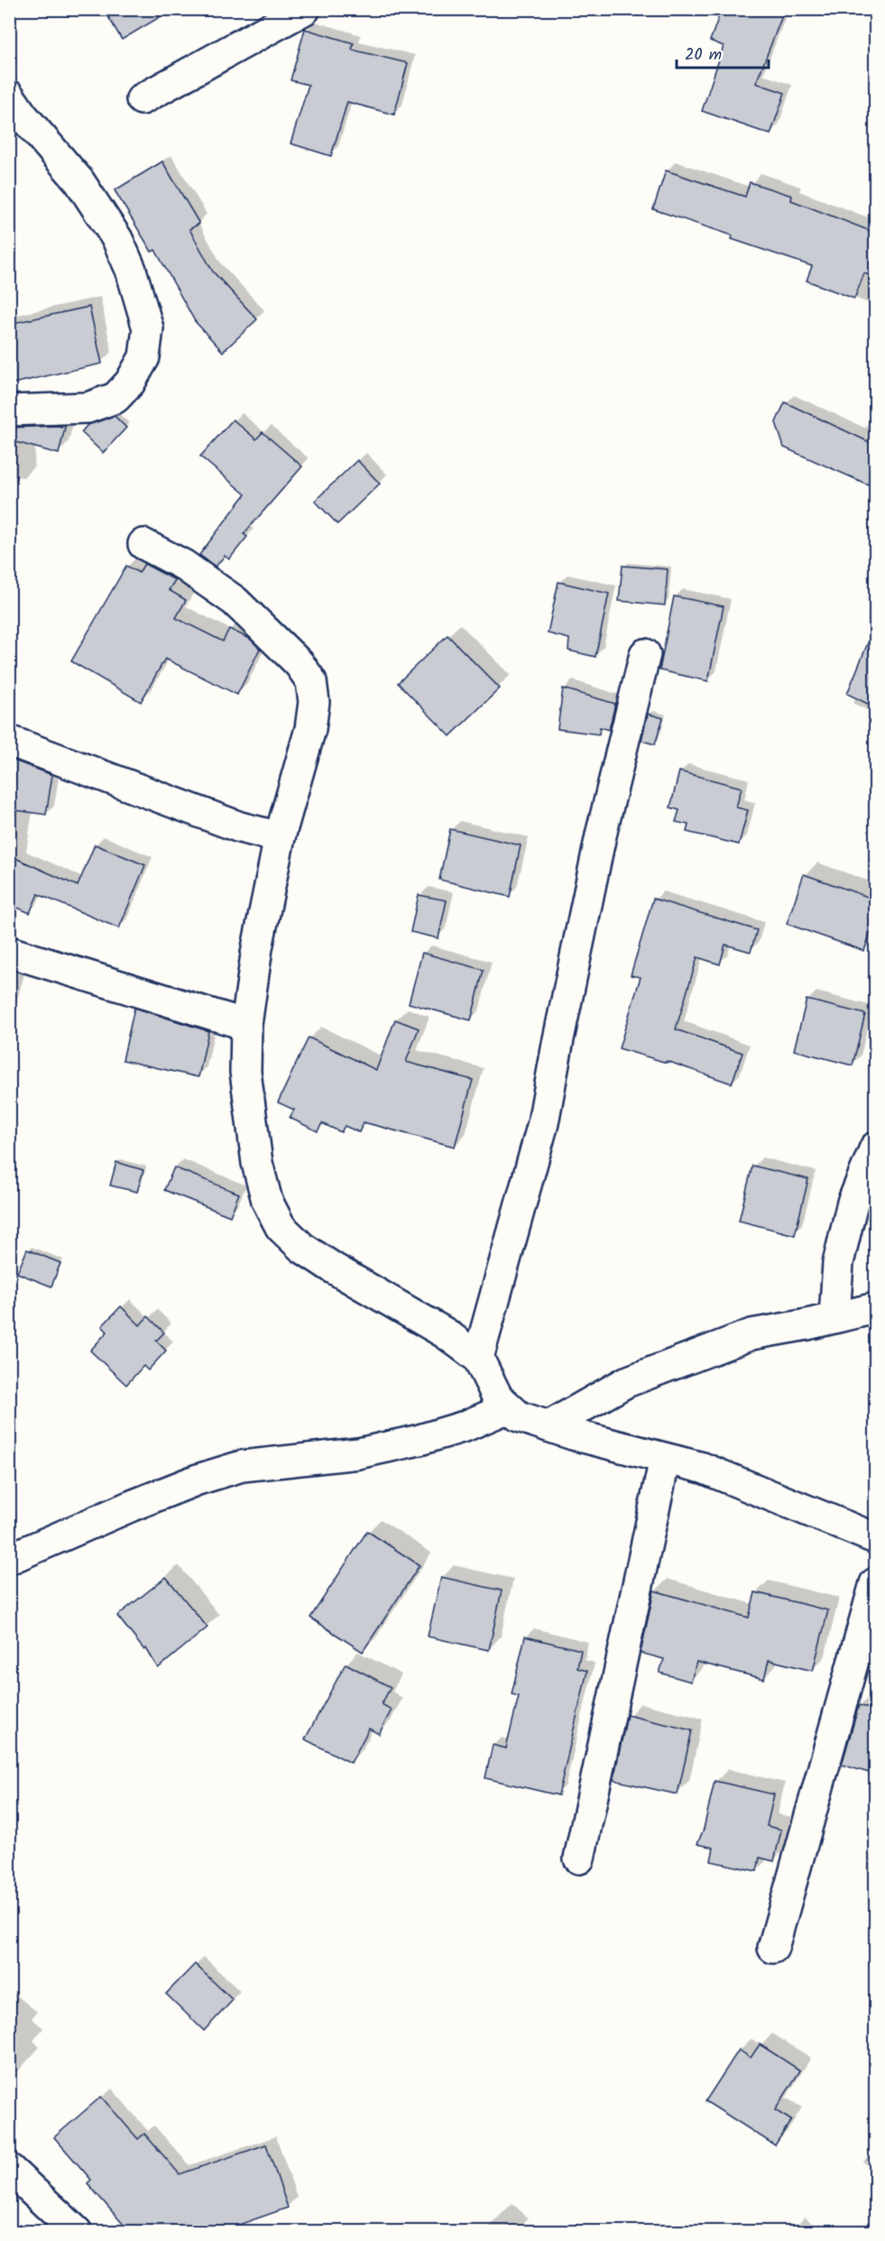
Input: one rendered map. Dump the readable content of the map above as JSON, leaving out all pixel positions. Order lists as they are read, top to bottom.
{
  "scale_bar": "20 m"
}
